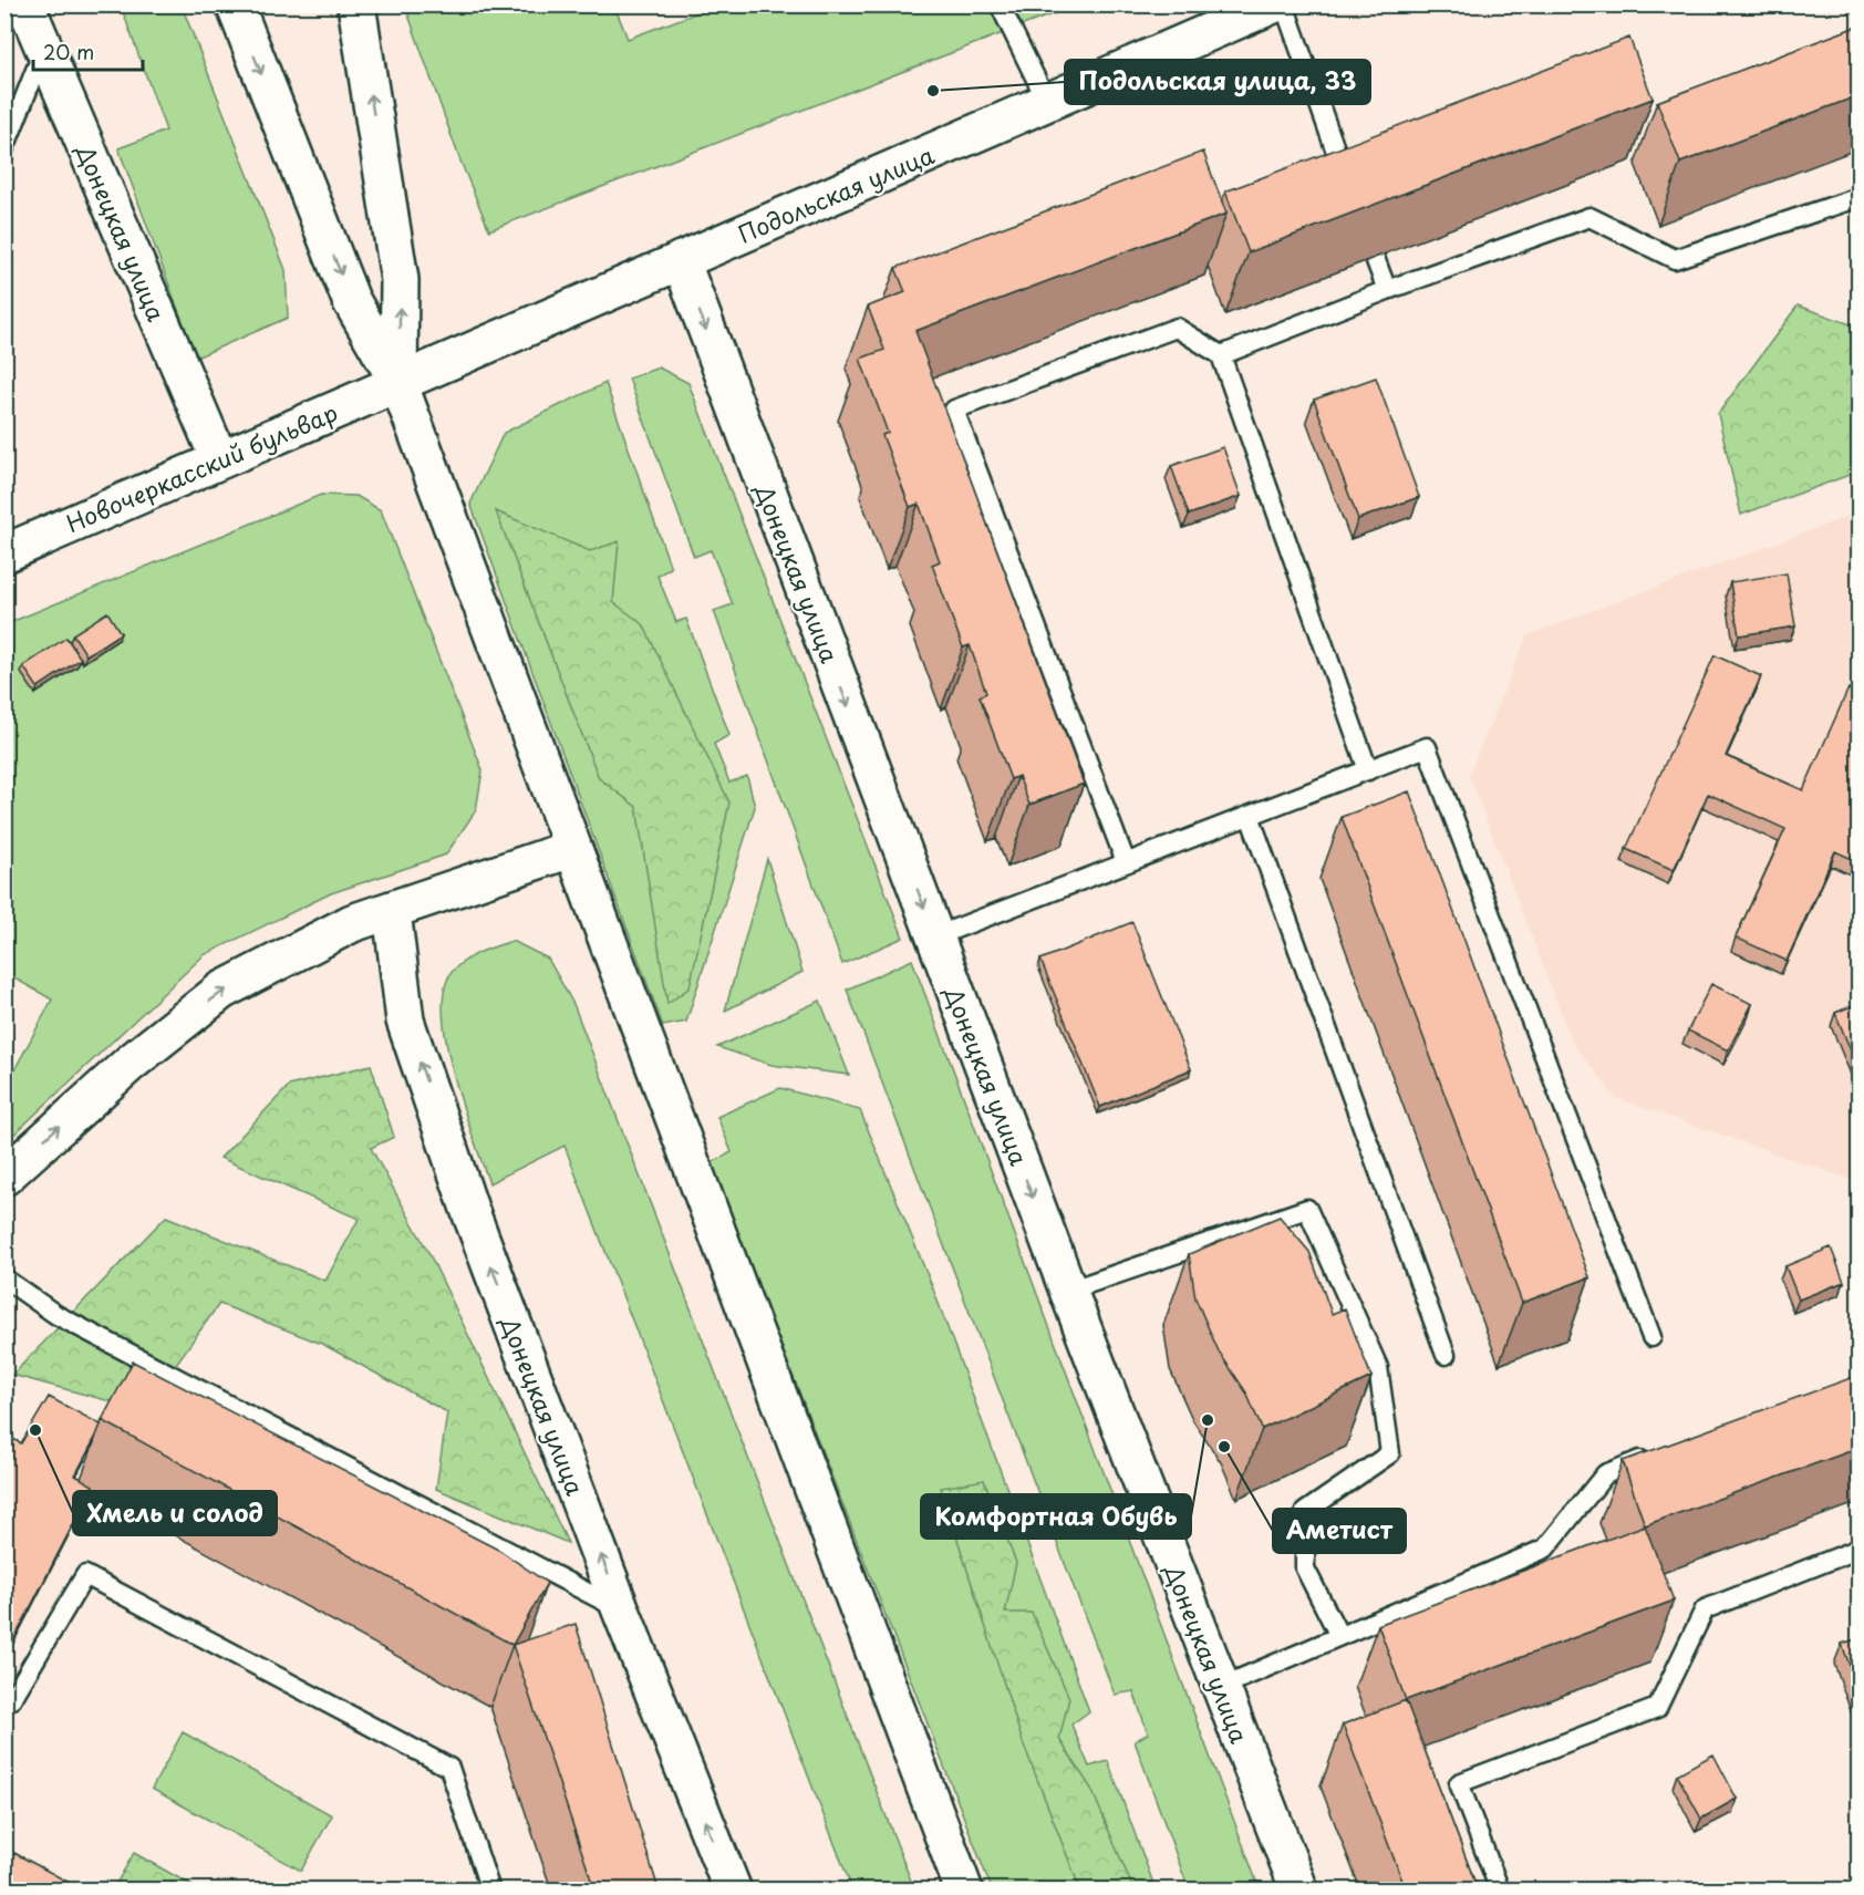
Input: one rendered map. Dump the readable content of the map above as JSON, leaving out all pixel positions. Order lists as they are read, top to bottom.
{
  "streets": {
    "street": ["Подольская улица", "Донецкая улица", "Новочеркасский бульвар"]
  },
  "crossings": [
    ["Подольская улица", "Донецкая улица"],
    ["Подольская улица", "Новочеркасский бульвар"],
    ["Донецкая улица", "Новочеркасский бульвар"]
  ],
  "places": [
    "Подольская улица, 33",
    "Комфортная Обувь",
    "Хмель и солод",
    "Аметист"
  ],
  "scale_bar": "20 m"
}
